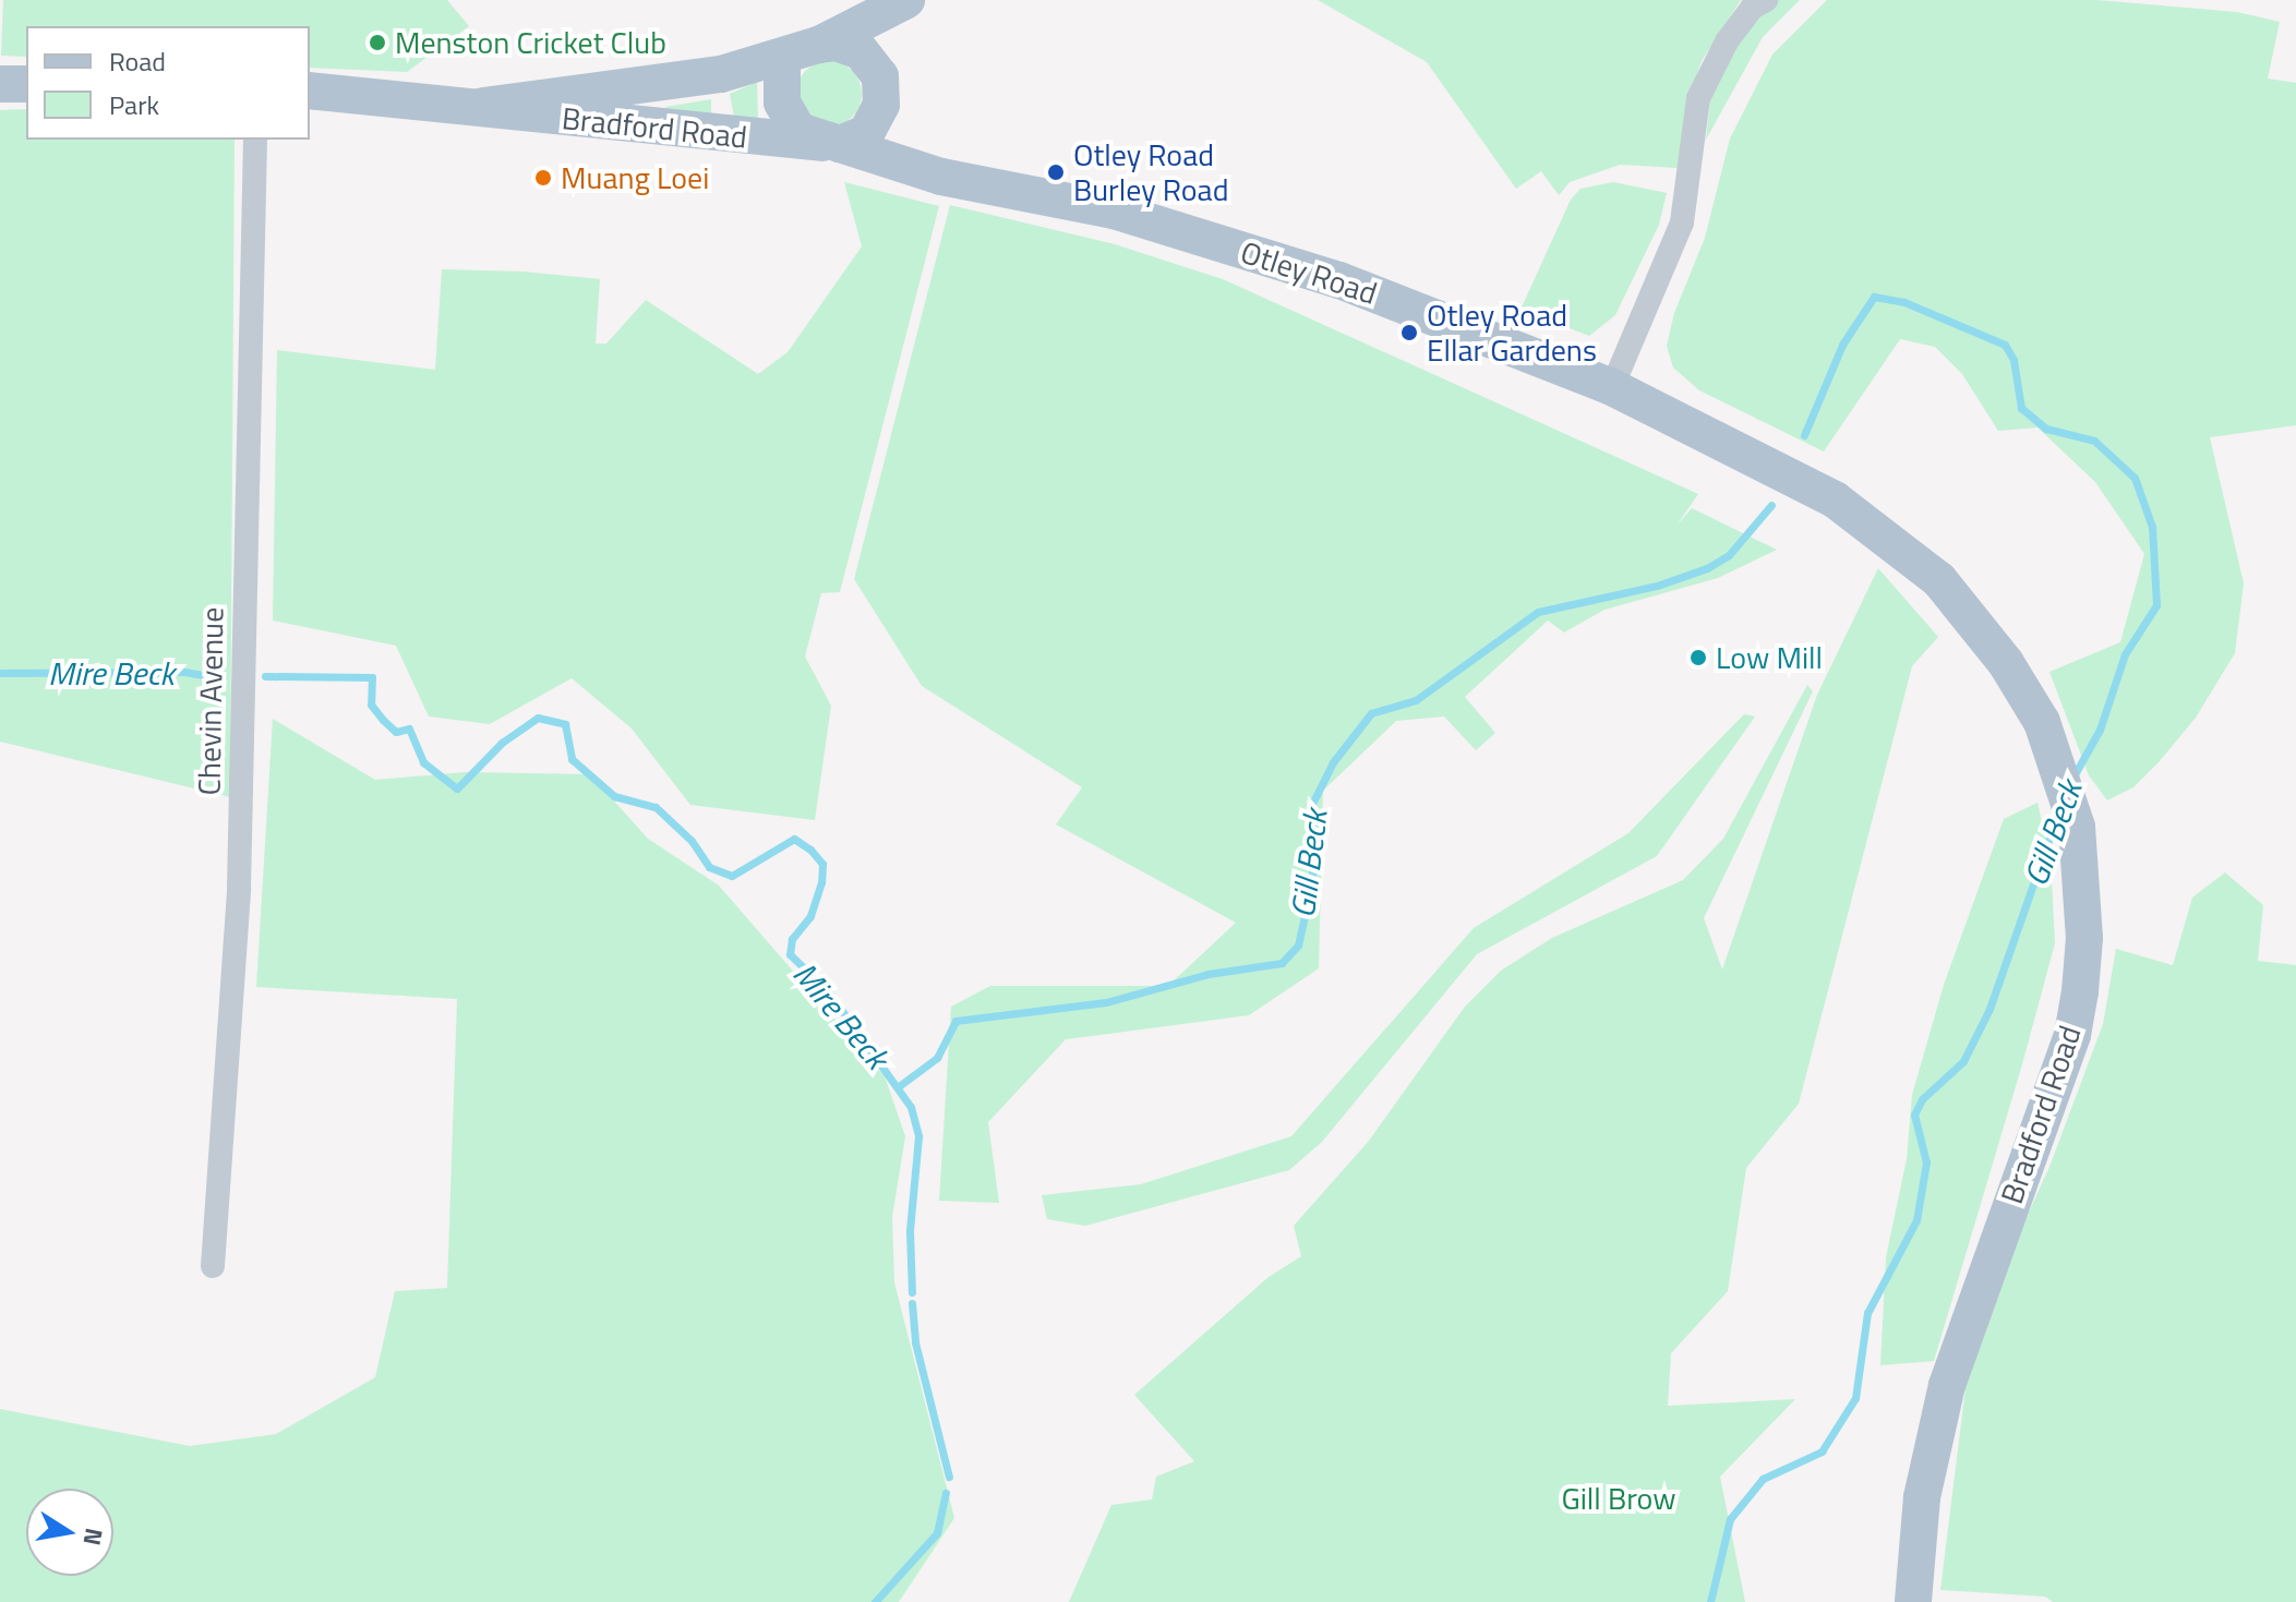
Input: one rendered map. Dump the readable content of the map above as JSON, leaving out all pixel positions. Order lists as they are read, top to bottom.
{
  "streets": {
    "main road": ["Bradford Road", "Otley Road"],
    "street": ["Chevin Avenue"]
  },
  "crossings": [
    ["Bradford Road", "Otley Road"]
  ],
  "water": ["Mire Beck", "Gill Beck"],
  "parks": ["Gill Brow"],
  "places": [
    "Menston Cricket Club",
    "Otley Road Burley Road",
    "Muang Loei",
    "Otley Road Ellar Gardens",
    "Low Mill"
  ],
  "legend": ["Road", "Park"],
  "north": "right"
}
